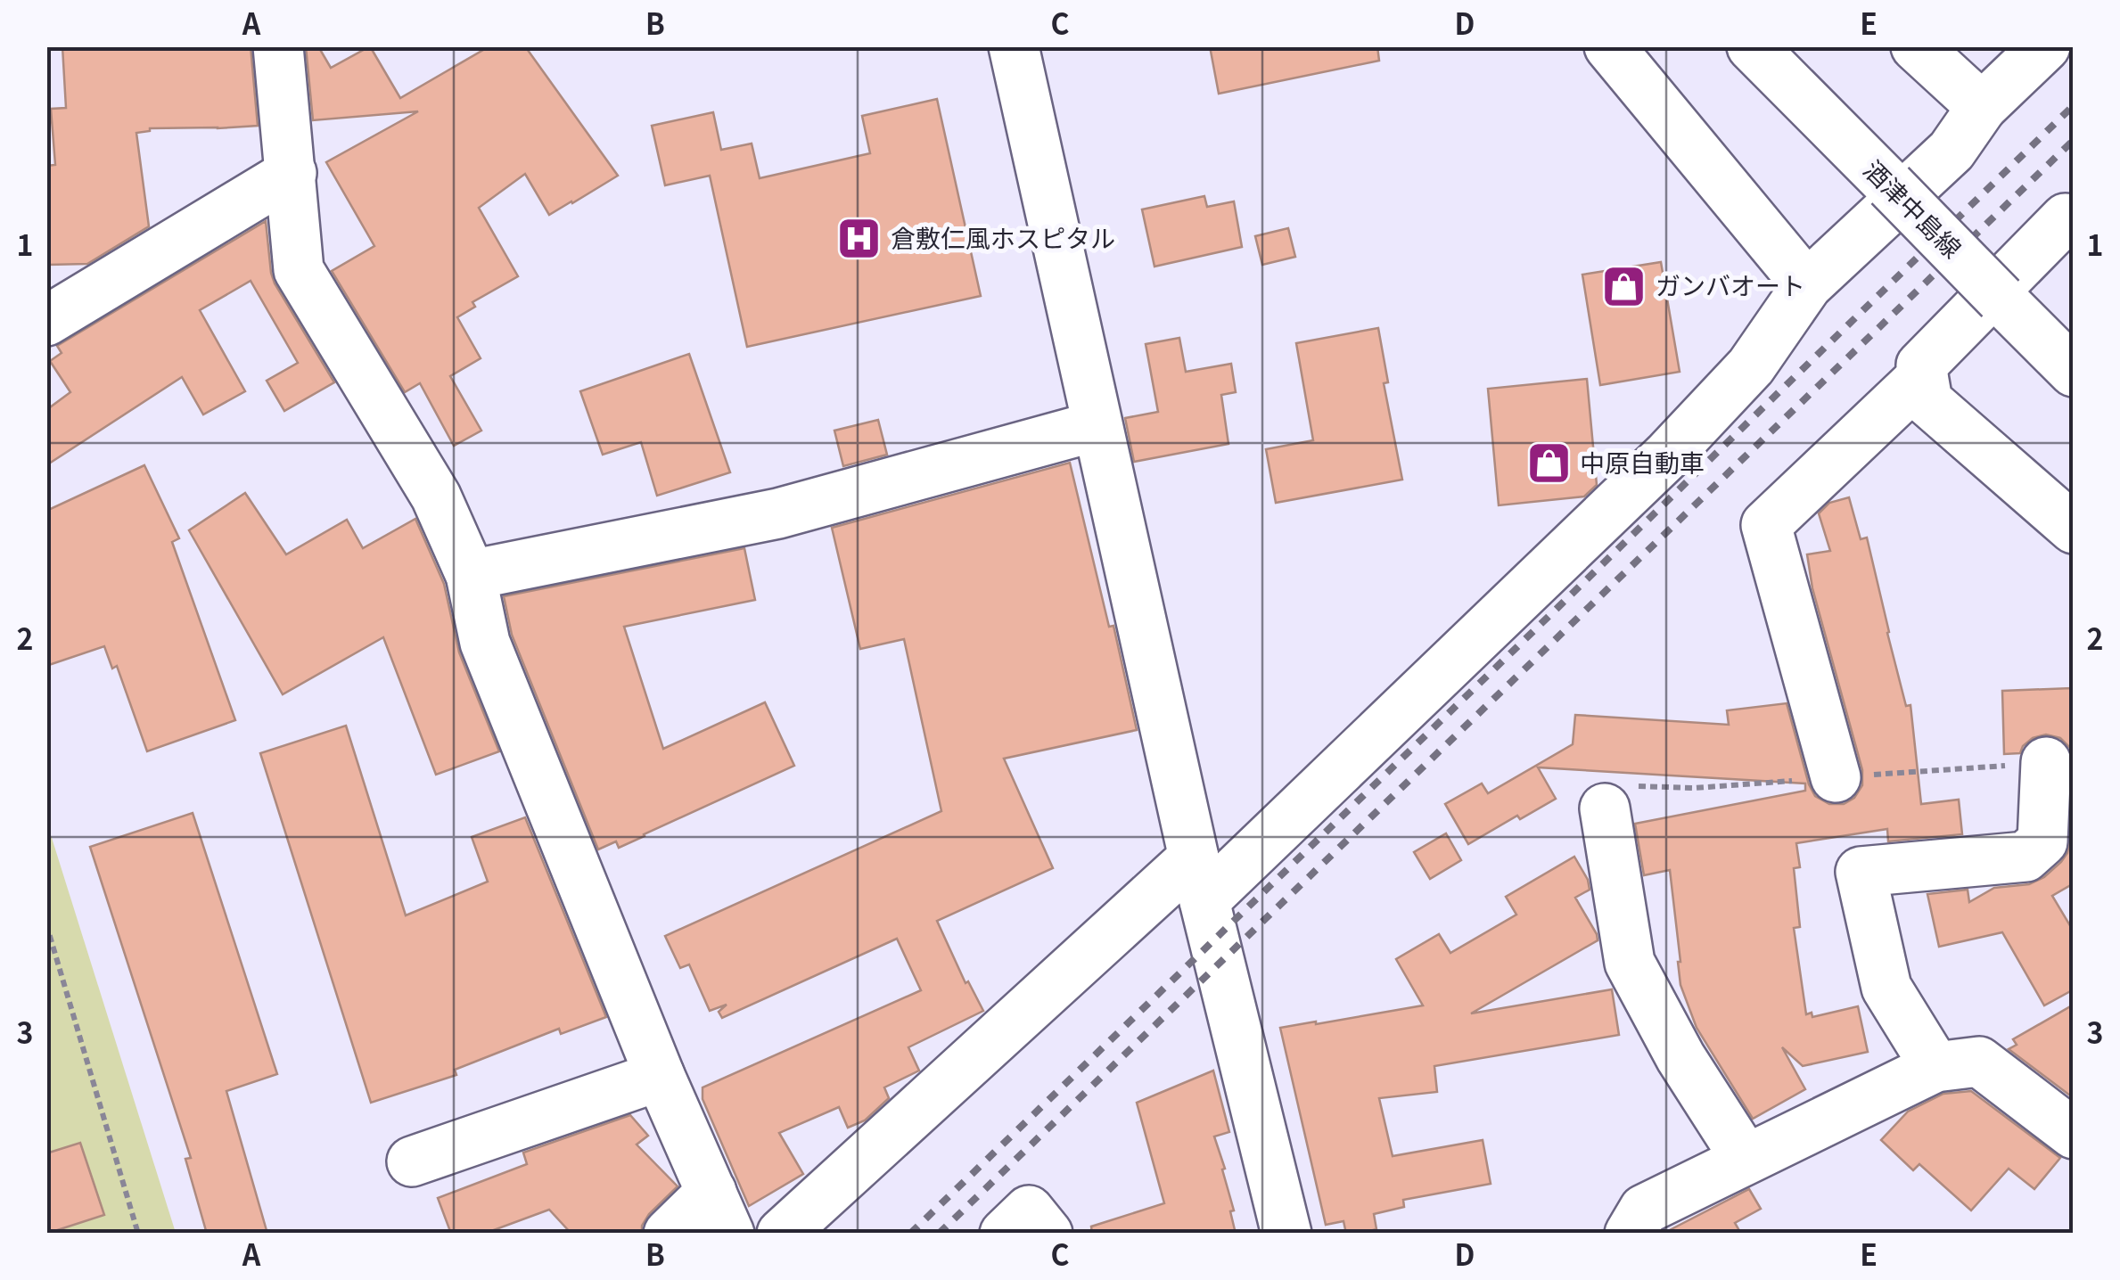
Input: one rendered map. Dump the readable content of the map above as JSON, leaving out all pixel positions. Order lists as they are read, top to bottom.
{
  "streets": {
    "street": ["酒津中島線"]
  },
  "places": {
    "hospital": ["倉敷仁風ホスピタル"],
    "shop": ["ガンバオート", "中原自動車"]
  },
  "grid": {
    "columns": [
      "A",
      "B",
      "C",
      "D",
      "E"
    ],
    "rows": ["1", "2", "3"]
  }
}
